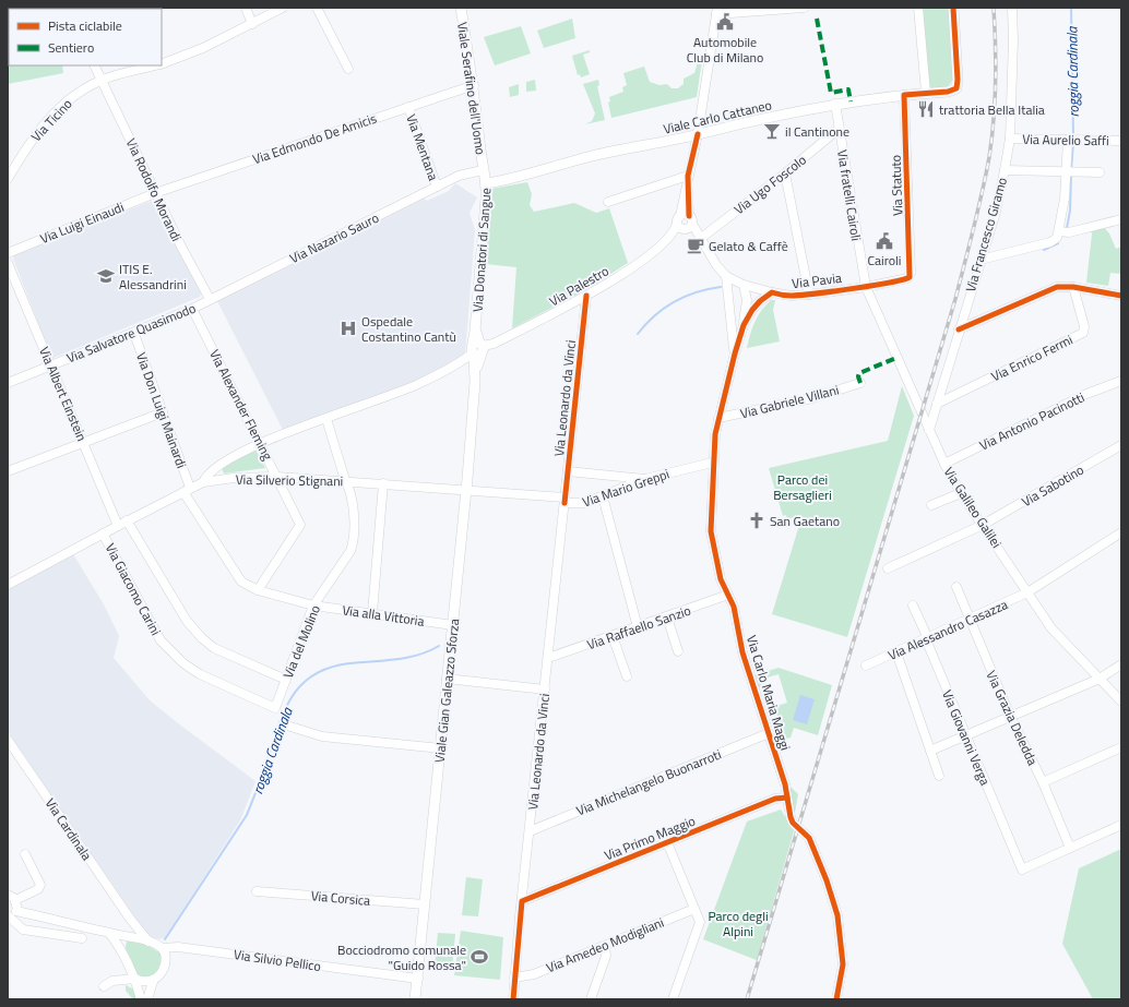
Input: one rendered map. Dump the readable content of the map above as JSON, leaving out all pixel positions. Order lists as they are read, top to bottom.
{
  "streets": {
    "street": [
      "Viale Serafino dell'Uomo",
      "Viale Carlo Cattaneo",
      "Via Ticino",
      "Via Edmondo De Amicis",
      "Via Aurelio Saffi",
      "Via Mentana",
      "Via Ugo Foscolo",
      "Via Statuto",
      "Via Rodolfo Morandi",
      "Via fratelli Cairoli",
      "Via Luigi Einaudi",
      "Via Francesco Giramo",
      "Via Nazario Sauro",
      "Via Donatori di Sangue",
      "Via Pavia",
      "Via Palestro",
      "Via Salvatore Quasimodo",
      "Via Enrico Fermi",
      "Via Albert Einstein",
      "Via Leonardo da Vinci",
      "Via Gabriele Villani",
      "Via Alexander Fleming",
      "Via Don Luigi Mainardi",
      "Via Antonio Pacinotti",
      "Via Silverio Stignani",
      "Via Sabotino",
      "Via Mario Greppi",
      "Via Galileo Galilei",
      "Via Giacomo Carini",
      "Via alla Vittoria",
      "Via Raffaello Sanzio",
      "Via Alessandro Casazza",
      "Via del Molino",
      "Viale Gian Galeazzo Sforza",
      "Via Carlo Maria Maggi",
      "Via Grazia Deledda",
      "Via Giovanni Verga",
      "Via Michelangelo Buonarroti",
      "Via Cardinala",
      "Via Primo Maggio",
      "Via Corsica",
      "Via Amedeo Modigliani",
      "Via Silvio Pellico"
    ]
  },
  "crossings": [
    ["Viale Serafino dell'Uomo", "Via Edmondo De Amicis"],
    ["Viale Serafino dell'Uomo", "Via Nazario Sauro"],
    ["Viale Serafino dell'Uomo", "Via Donatori di Sangue"],
    ["Viale Carlo Cattaneo", "Via Statuto"],
    ["Viale Carlo Cattaneo", "Via fratelli Cairoli"],
    ["Viale Carlo Cattaneo", "Via Donatori di Sangue"],
    ["Via Ticino", "Via Rodolfo Morandi"],
    ["Via Edmondo De Amicis", "Via Mentana"],
    ["Via Edmondo De Amicis", "Via Rodolfo Morandi"],
    ["Via Edmondo De Amicis", "Via Luigi Einaudi"],
    ["Via Aurelio Saffi", "Via Francesco Giramo"],
    ["Via Mentana", "Via Nazario Sauro"],
    ["Via Ugo Foscolo", "Via fratelli Cairoli"],
    ["Via Ugo Foscolo", "Via Pavia"],
    ["Via Ugo Foscolo", "Via Palestro"],
    ["Via Statuto", "Via Pavia"],
    ["Via Rodolfo Morandi", "Via Luigi Einaudi"],
    ["Via Rodolfo Morandi", "Via Nazario Sauro"],
    ["Via Rodolfo Morandi", "Via Salvatore Quasimodo"],
    ["Via fratelli Cairoli", "Via Pavia"],
    ["Via fratelli Cairoli", "Via Galileo Galilei"],
    ["Via Francesco Giramo", "Via Enrico Fermi"],
    ["Via Francesco Giramo", "Via Galileo Galilei"],
    ["Via Nazario Sauro", "Via Donatori di Sangue"],
    ["Via Nazario Sauro", "Via Salvatore Quasimodo"],
    ["Via Donatori di Sangue", "Via Palestro"],
    ["Via Donatori di Sangue", "Viale Gian Galeazzo Sforza"],
    ["Via Pavia", "Via Palestro"],
    ["Via Pavia", "Via Galileo Galilei"],
    ["Via Pavia", "Via Carlo Maria Maggi"],
    ["Via Palestro", "Via Leonardo da Vinci"],
    ["Via Palestro", "Via Alexander Fleming"],
    ["Via Palestro", "Via Silverio Stignani"],
    ["Via Palestro", "Via del Molino"],
    ["Via Palestro", "Viale Gian Galeazzo Sforza"],
    ["Via Salvatore Quasimodo", "Via Albert Einstein"],
    ["Via Salvatore Quasimodo", "Via Alexander Fleming"],
    ["Via Salvatore Quasimodo", "Via Don Luigi Mainardi"],
    ["Via Albert Einstein", "Via Silverio Stignani"],
    ["Via Leonardo da Vinci", "Via Mario Greppi"],
    ["Via Leonardo da Vinci", "Via Raffaello Sanzio"],
    ["Via Leonardo da Vinci", "Via Michelangelo Buonarroti"],
    ["Via Leonardo da Vinci", "Via Primo Maggio"],
    ["Via Leonardo da Vinci", "Via Amedeo Modigliani"],
    ["Via Gabriele Villani", "Via Carlo Maria Maggi"],
    ["Via Alexander Fleming", "Via Don Luigi Mainardi"],
    ["Via Alexander Fleming", "Via Silverio Stignani"],
    ["Via Alexander Fleming", "Via alla Vittoria"],
    ["Via Don Luigi Mainardi", "Via Silverio Stignani"],
    ["Via Don Luigi Mainardi", "Via alla Vittoria"],
    ["Via Antonio Pacinotti", "Via Galileo Galilei"],
    ["Via Silverio Stignani", "Via Mario Greppi"],
    ["Via Silverio Stignani", "Via Giacomo Carini"],
    ["Via Silverio Stignani", "Via del Molino"],
    ["Via Silverio Stignani", "Viale Gian Galeazzo Sforza"],
    ["Via Sabotino", "Via Galileo Galilei"],
    ["Via Mario Greppi", "Viale Gian Galeazzo Sforza"],
    ["Via Mario Greppi", "Via Carlo Maria Maggi"],
    ["Via Galileo Galilei", "Via Alessandro Casazza"],
    ["Via Giacomo Carini", "Via del Molino"],
    ["Via alla Vittoria", "Via del Molino"],
    ["Via alla Vittoria", "Viale Gian Galeazzo Sforza"],
    ["Via Raffaello Sanzio", "Via Carlo Maria Maggi"],
    ["Via Alessandro Casazza", "Via Grazia Deledda"],
    ["Via Alessandro Casazza", "Via Giovanni Verga"],
    ["Viale Gian Galeazzo Sforza", "Via Corsica"],
    ["Viale Gian Galeazzo Sforza", "Via Silvio Pellico"],
    ["Via Carlo Maria Maggi", "Via Michelangelo Buonarroti"],
    ["Via Carlo Maria Maggi", "Via Primo Maggio"],
    ["Via Grazia Deledda", "Via Giovanni Verga"],
    ["Via Cardinala", "Via Silvio Pellico"]
  ],
  "water": ["roggia Cardinala"],
  "parks": ["Parco dei Bersaglieri", "Parco degli Alpini"],
  "places": {
    "public building": ["Automobile Club di Milano", "Cairoli"],
    "restaurant": ["trattoria Bella Italia"],
    "bar": ["il Cantinone"],
    "cafe": ["Gelato & Caffè"],
    "school or university": ["ITIS E. Alessandrini"],
    "hospital": ["Ospedale Costantino Cantù"],
    "church": ["San Gaetano"],
    "sports": ["Bocciodromo comunale \"Guido Rossa\""]
  },
  "legend": ["Pista ciclabile", "Sentiero"]
}
